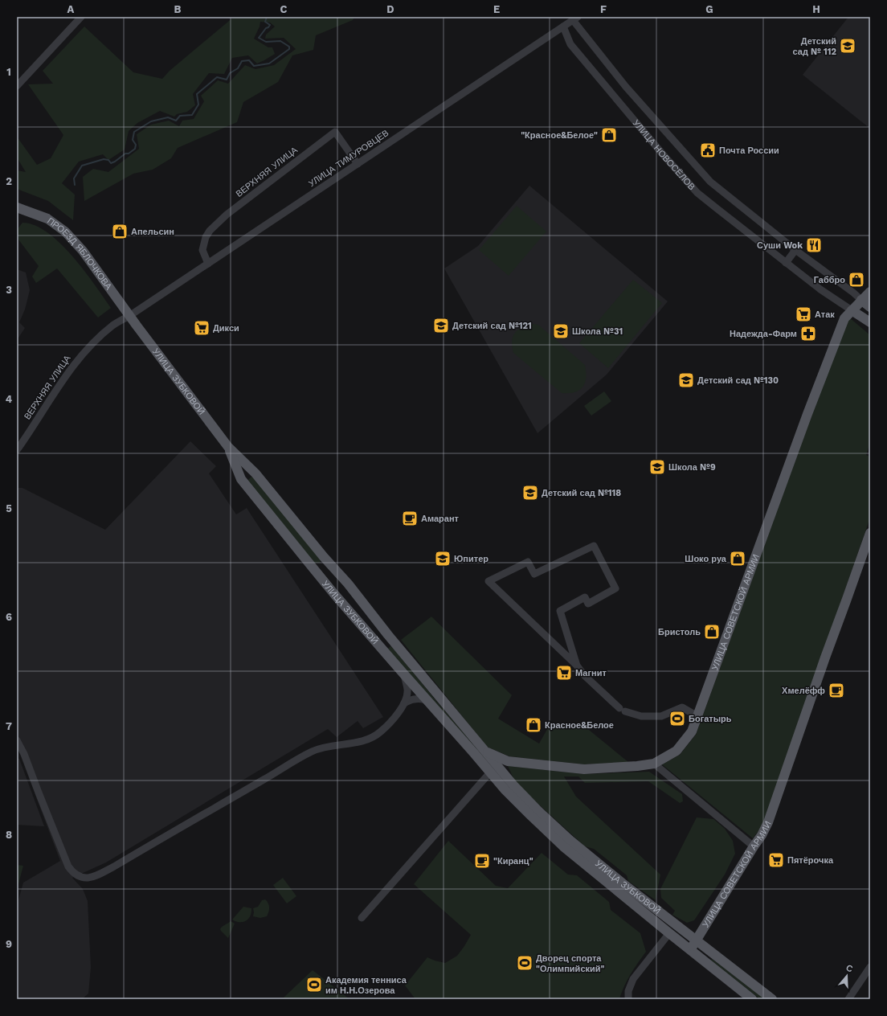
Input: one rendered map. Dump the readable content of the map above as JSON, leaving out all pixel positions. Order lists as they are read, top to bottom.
{
  "streets": {
    "main road": [
      "УЛИЦА НОВОСЁЛОВ",
      "ПРОЕЗД ЯБЛОЧКОВА",
      "УЛИЦА ЗУБКОВОЙ",
      "УЛИЦА СОВЕТСКОЙ АРМИИ"
    ],
    "street": ["УЛИЦА ТИМУРОВЦЕВ", "ВЕРХНЯЯ УЛИЦА"]
  },
  "crossings": [
    ["УЛИЦА НОВОСЁЛОВ", "УЛИЦА ТИМУРОВЦЕВ"],
    ["УЛИЦА НОВОСЁЛОВ", "УЛИЦА СОВЕТСКОЙ АРМИИ"],
    ["УЛИЦА ТИМУРОВЦЕВ", "ВЕРХНЯЯ УЛИЦА"],
    ["УЛИЦА ТИМУРОВЦЕВ", "ПРОЕЗД ЯБЛОЧКОВА"],
    ["УЛИЦА ТИМУРОВЦЕВ", "УЛИЦА ЗУБКОВОЙ"],
    ["ВЕРХНЯЯ УЛИЦА", "ПРОЕЗД ЯБЛОЧКОВА"],
    ["ВЕРХНЯЯ УЛИЦА", "УЛИЦА ЗУБКОВОЙ"],
    ["ПРОЕЗД ЯБЛОЧКОВА", "УЛИЦА ЗУБКОВОЙ"],
    ["УЛИЦА ЗУБКОВОЙ", "УЛИЦА СОВЕТСКОЙ АРМИИ"]
  ],
  "places": {
    "school or university": [
      "Детский сад № 112",
      "Детский сад №121",
      "Школа №31",
      "Детский сад №130",
      "Школа №9",
      "Детский сад №118",
      "Юпитер"
    ],
    "shop": [
      "\"Красное&Белое\"",
      "Апельсин",
      "Габбро",
      "Шоко руа",
      "Бристоль",
      "Красное&Белое"
    ],
    "public building": ["Почта России"],
    "restaurant": ["Суши Wok"],
    "supermarket": [
      "Атак",
      "Дикси",
      "Магнит",
      "Пятёрочка"
    ],
    "pharmacy": ["Надежда-Фарм"],
    "cafe": ["Амарант", "Хмелёфф", "\"Киранц\""],
    "sports": ["Богатырь", "Дворец спорта \"Олимпийский\"", "Академия тенниса им Н.Н.Озерова"]
  },
  "north": "top",
  "grid": {
    "columns": [
      "A",
      "B",
      "C",
      "D",
      "E",
      "F",
      "G",
      "H"
    ],
    "rows": [
      "1",
      "2",
      "3",
      "4",
      "5",
      "6",
      "7",
      "8",
      "9"
    ]
  }
}
